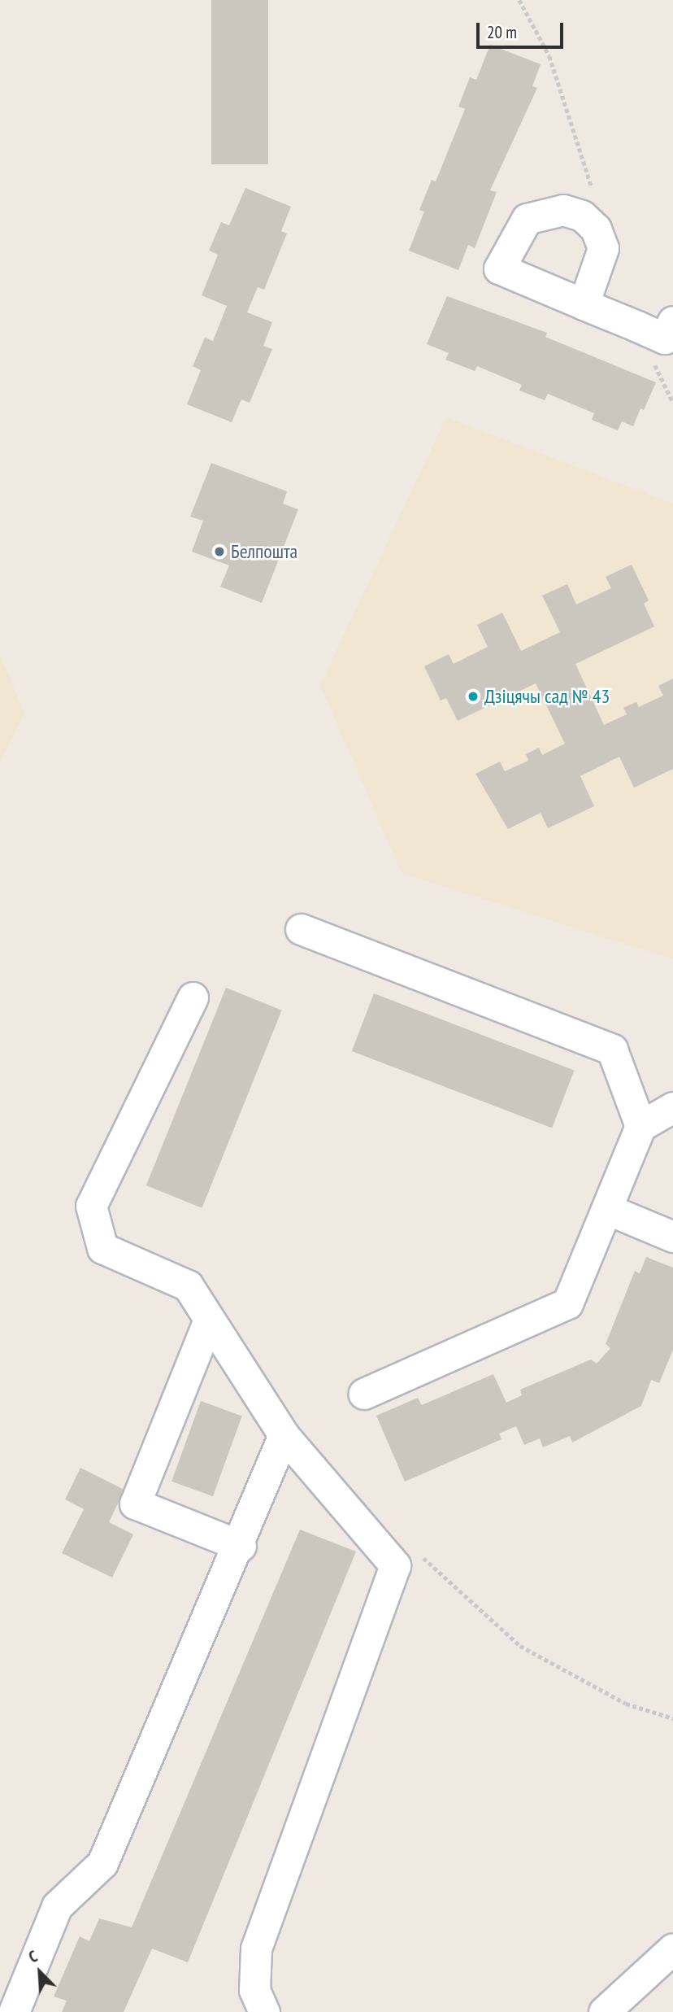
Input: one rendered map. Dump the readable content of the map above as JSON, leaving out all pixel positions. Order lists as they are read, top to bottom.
{
  "places": ["Белпошта", "Дзіцячы сад № 43"],
  "scale_bar": "20 m",
  "north": "top left"
}
